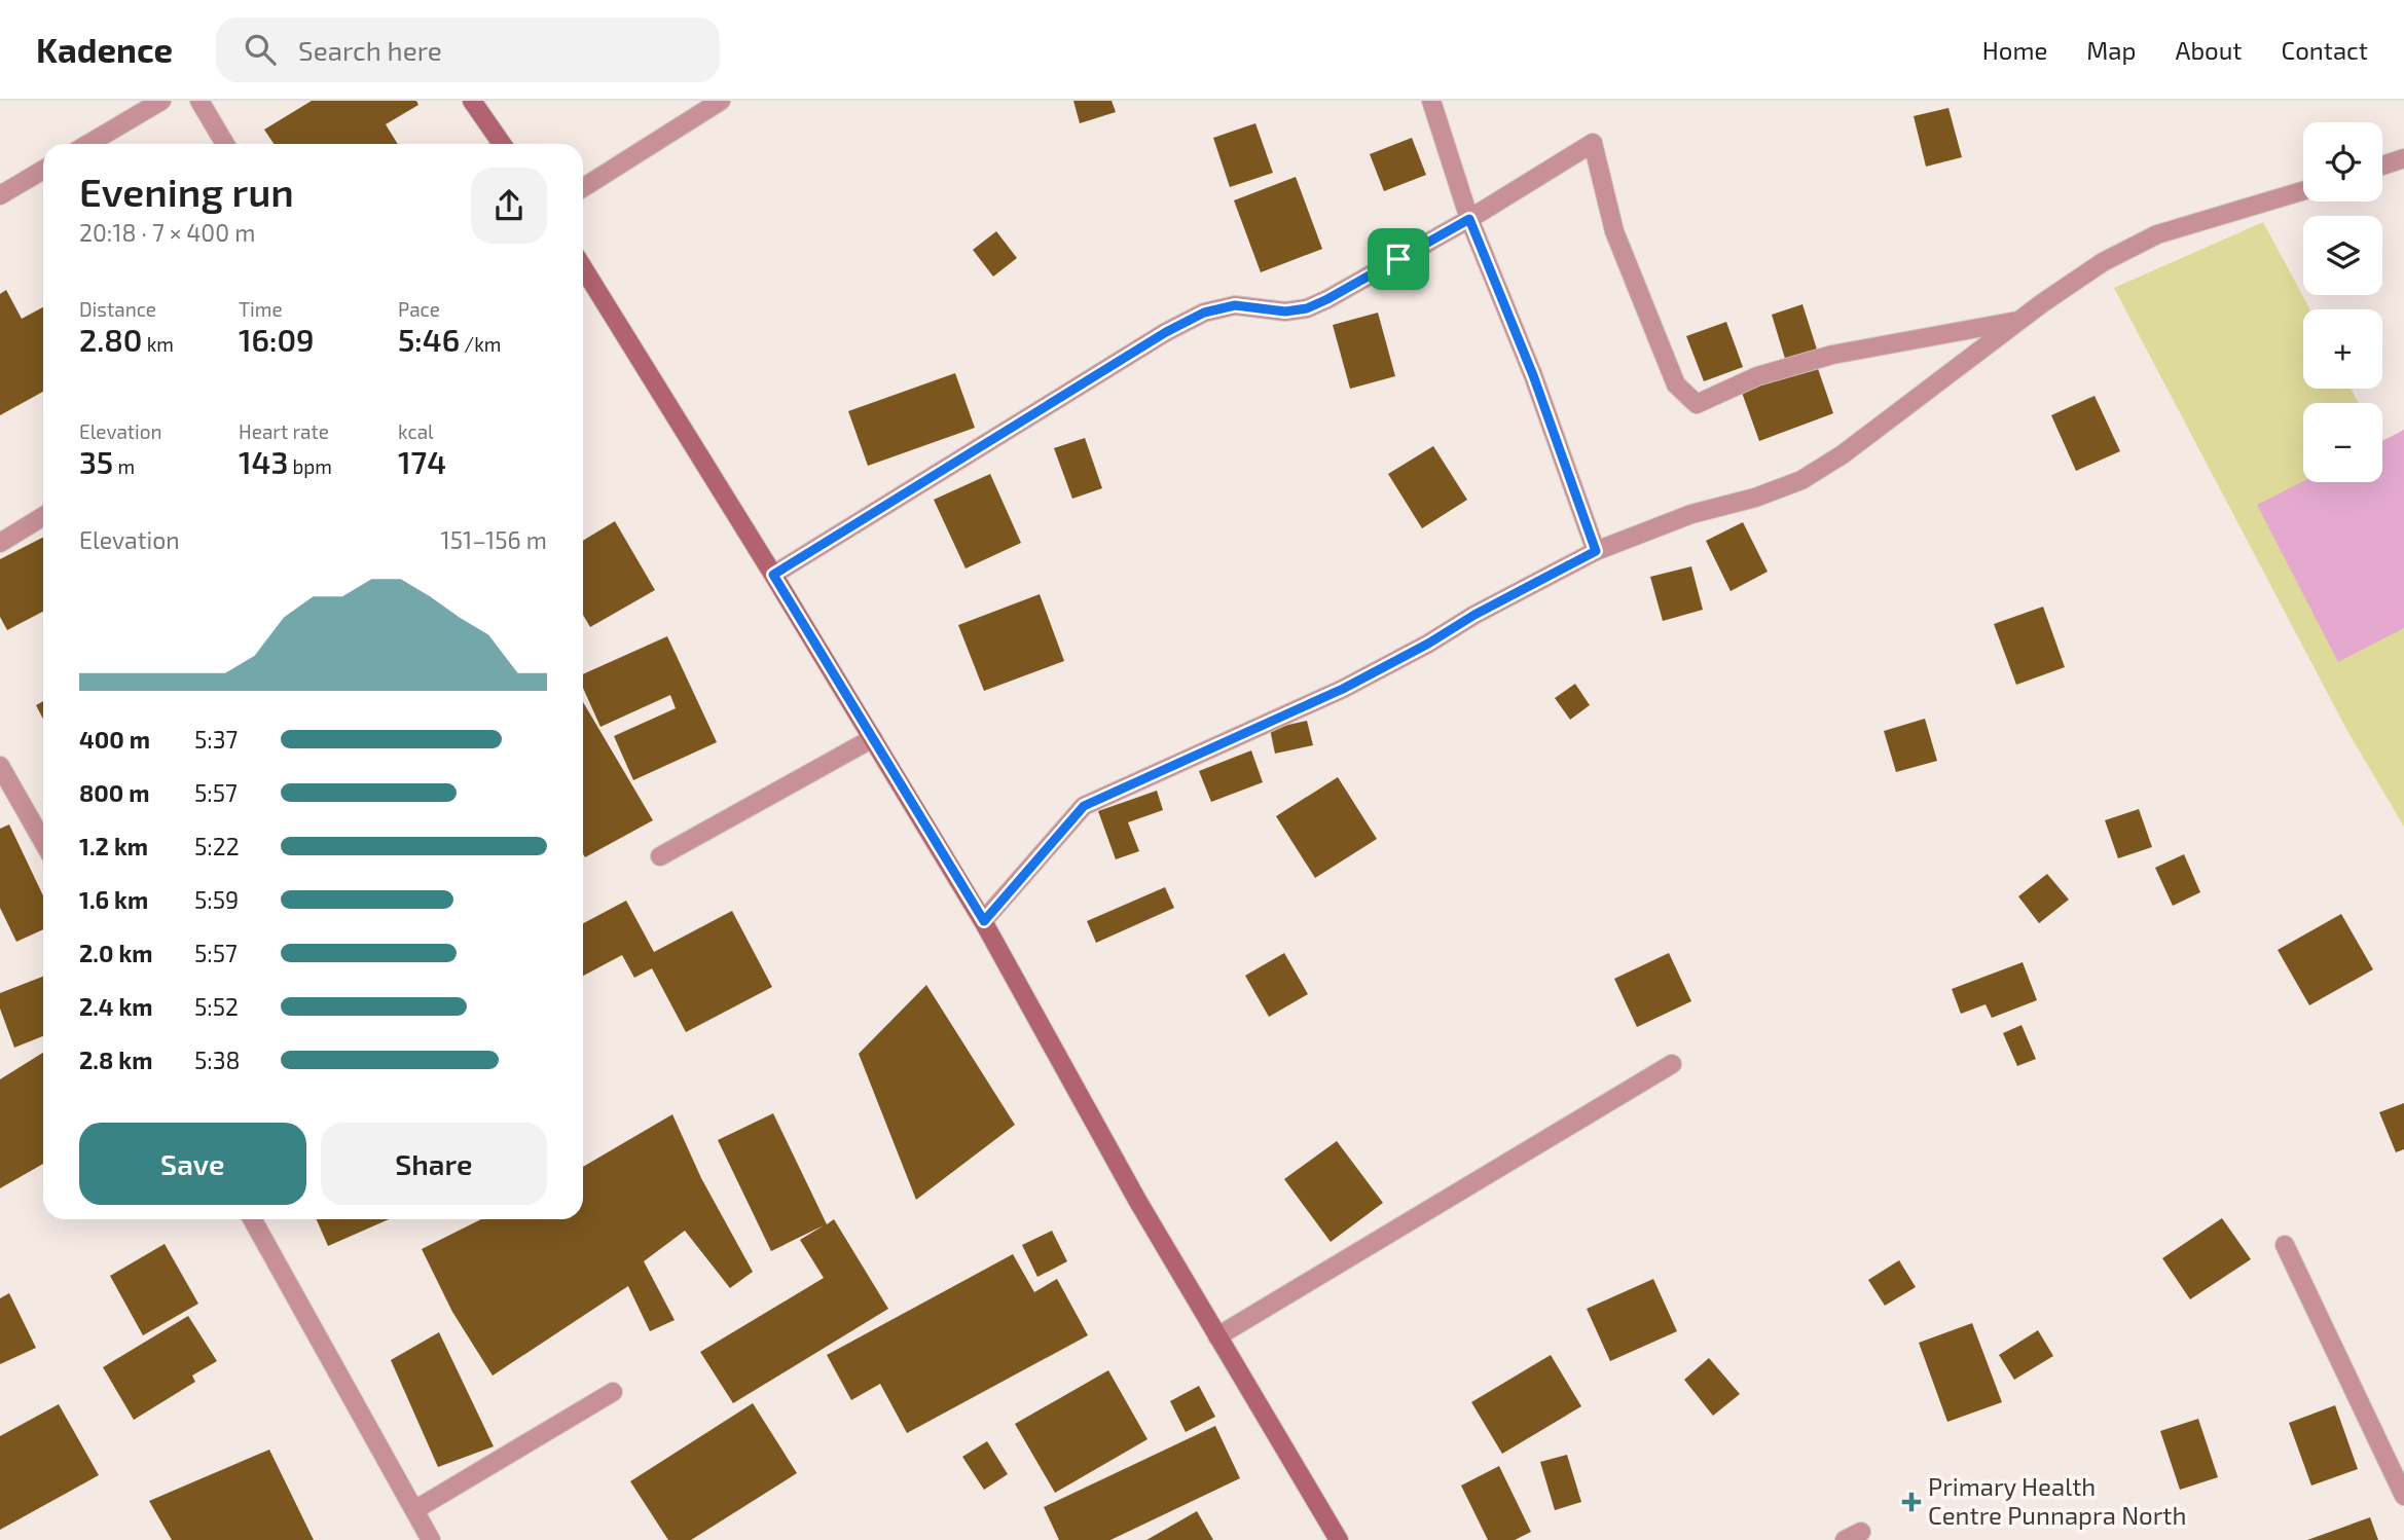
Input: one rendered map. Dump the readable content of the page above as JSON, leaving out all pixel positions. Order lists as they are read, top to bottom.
{
  "places": {
    "health": ["Primary Health Centre Punnapra North"]
  },
  "page": {
    "header": "Kadence",
    "search": "Search here",
    "nav": [
      "Home",
      "Map",
      "About",
      "Contact"
    ],
    "map_buttons": ["+", "−"],
    "heading": ["Evening run", "20:18 · 7 × 400 m"],
    "stats": [
      ["Distance", "2.80 km"],
      ["Time", "16:09"],
      ["Pace", "5:46 /km"],
      ["Elevation", "35 m"],
      ["Heart rate", "143 bpm"],
      ["kcal", "174"]
    ],
    "chart": ["Elevation", "151–156 m"],
    "list": [
      {
        "name": "400 m",
        "note": "5:37"
      },
      {
        "name": "800 m",
        "note": "5:57"
      },
      {
        "name": "1.2 km",
        "note": "5:22"
      },
      {
        "name": "1.6 km",
        "note": "5:59"
      },
      {
        "name": "2.0 km",
        "note": "5:57"
      },
      {
        "name": "2.4 km",
        "note": "5:52"
      },
      {
        "name": "2.8 km",
        "note": "5:38"
      }
    ],
    "buttons": ["Save", "Share"]
  }
}
